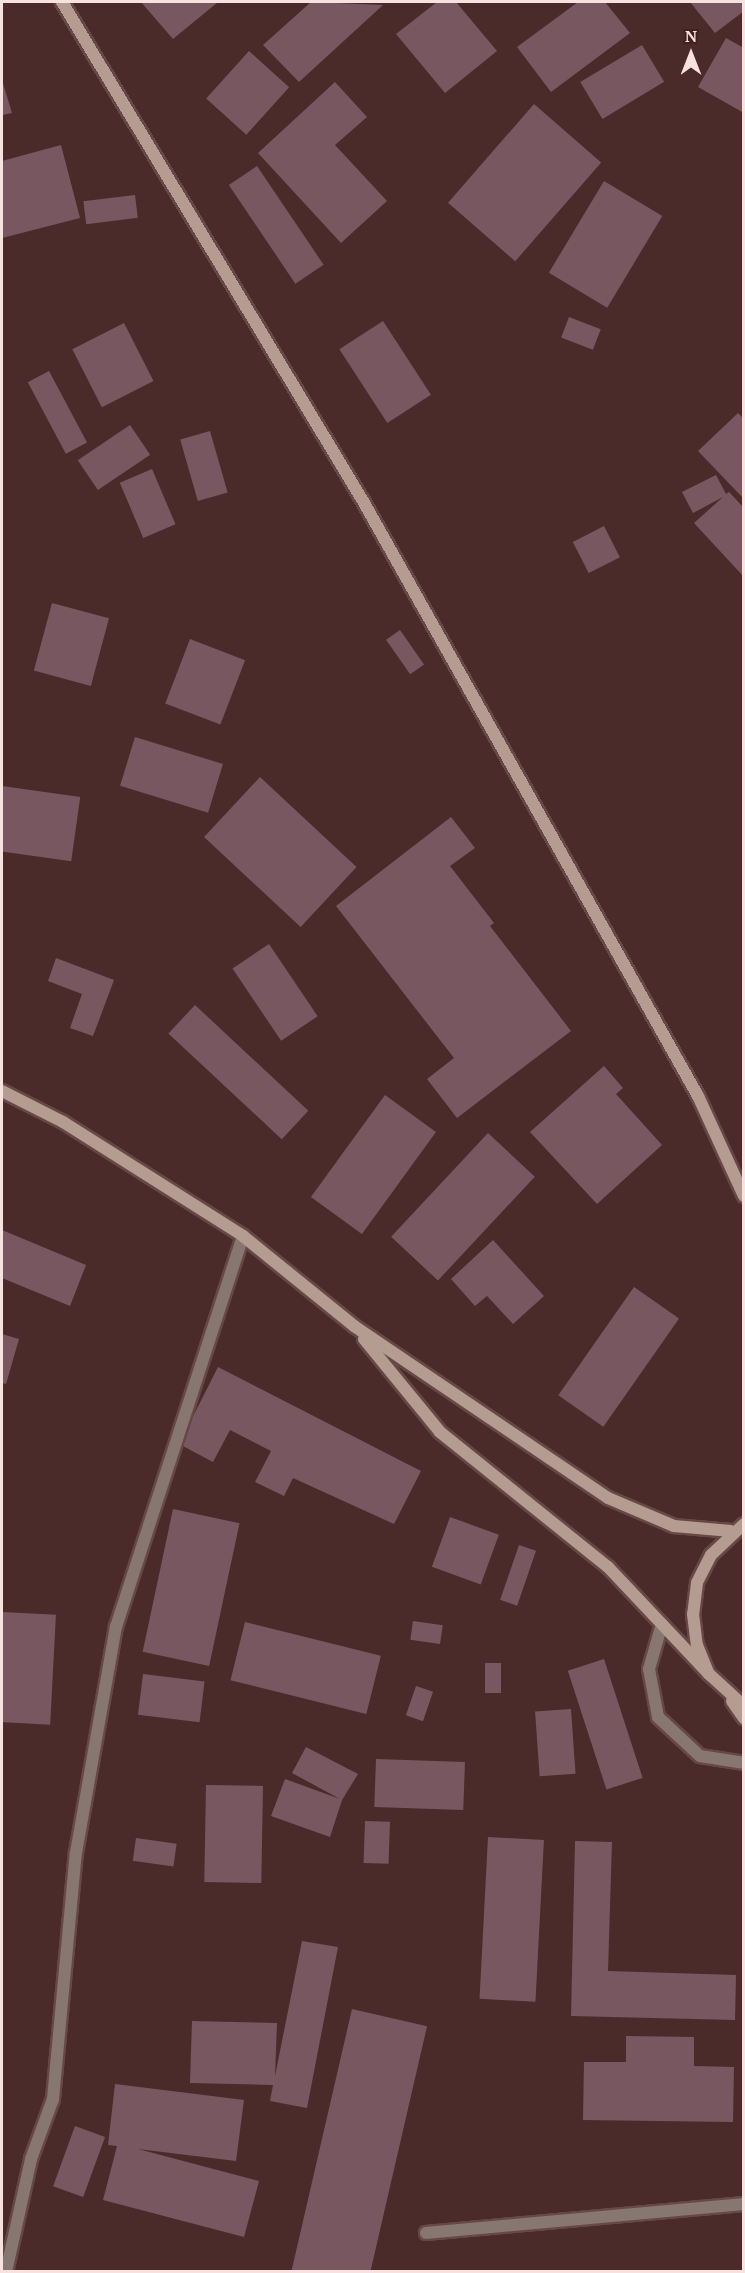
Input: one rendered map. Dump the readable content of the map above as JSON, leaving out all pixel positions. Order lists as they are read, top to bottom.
{
  "north": "top"
}
